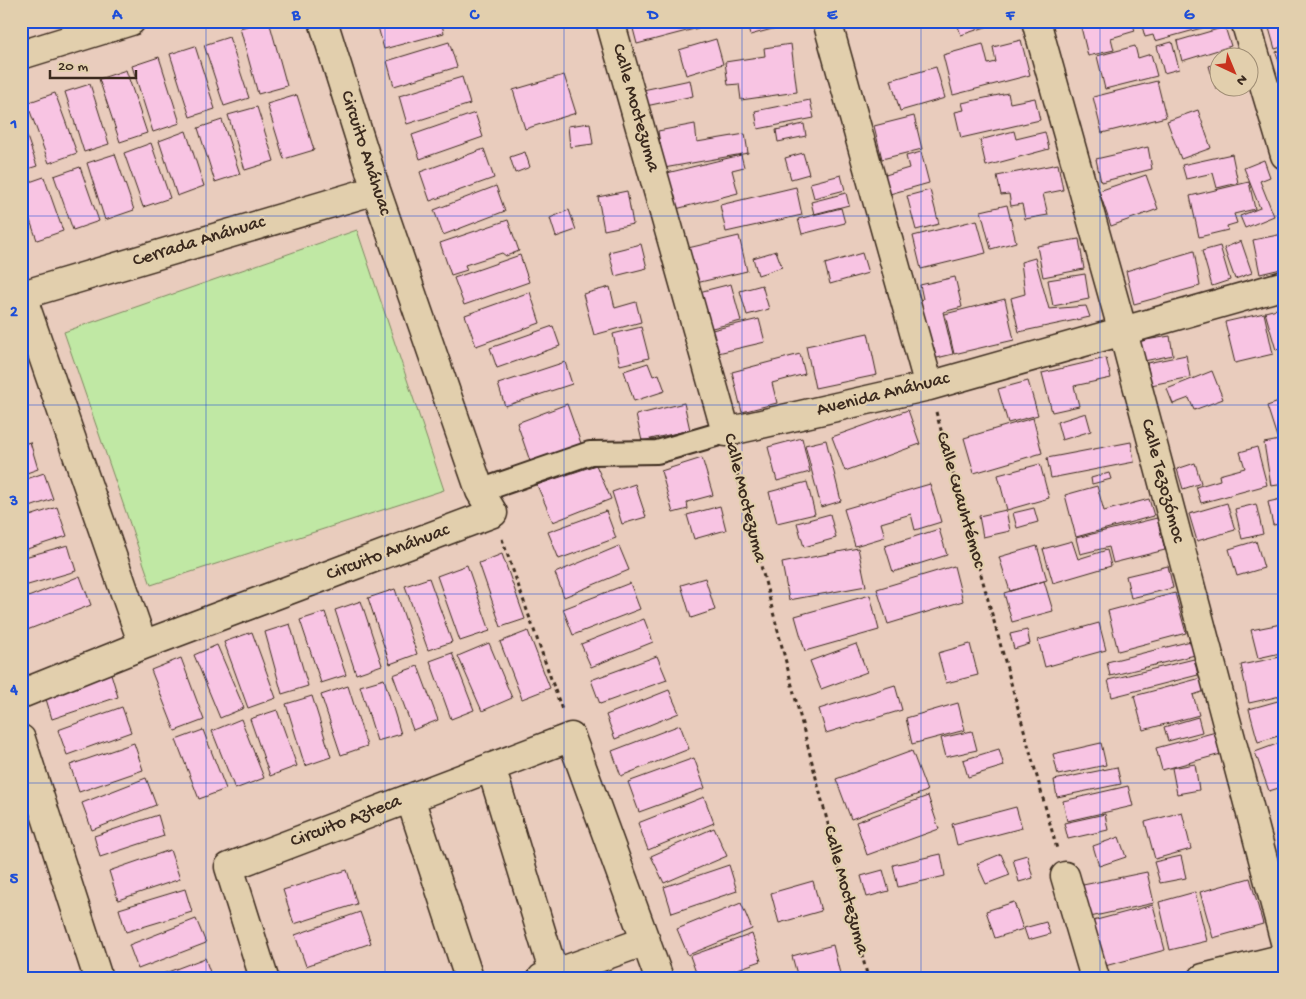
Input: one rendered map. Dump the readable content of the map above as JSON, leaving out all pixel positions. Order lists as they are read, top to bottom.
{
  "streets": {
    "street": [
      "Calle Moctezuma",
      "Circuito Anáhuac",
      "Cerrada Anáhuac",
      "Avenida Anáhuac",
      "Calle Tezozómoc",
      "Circuito Azteca"
    ],
    "path": ["Calle Cuauhtémoc"]
  },
  "crossings": [
    ["Calle Moctezuma", "Avenida Anáhuac"],
    ["Circuito Anáhuac", "Cerrada Anáhuac"],
    ["Circuito Anáhuac", "Avenida Anáhuac"],
    ["Avenida Anáhuac", "Calle Tezozómoc"],
    ["Avenida Anáhuac", "Calle Cuauhtémoc"]
  ],
  "scale_bar": "20 m",
  "north": "bottom right",
  "grid": {
    "columns": [
      "A",
      "B",
      "C",
      "D",
      "E",
      "F",
      "G"
    ],
    "rows": [
      "1",
      "2",
      "3",
      "4",
      "5"
    ]
  }
}
